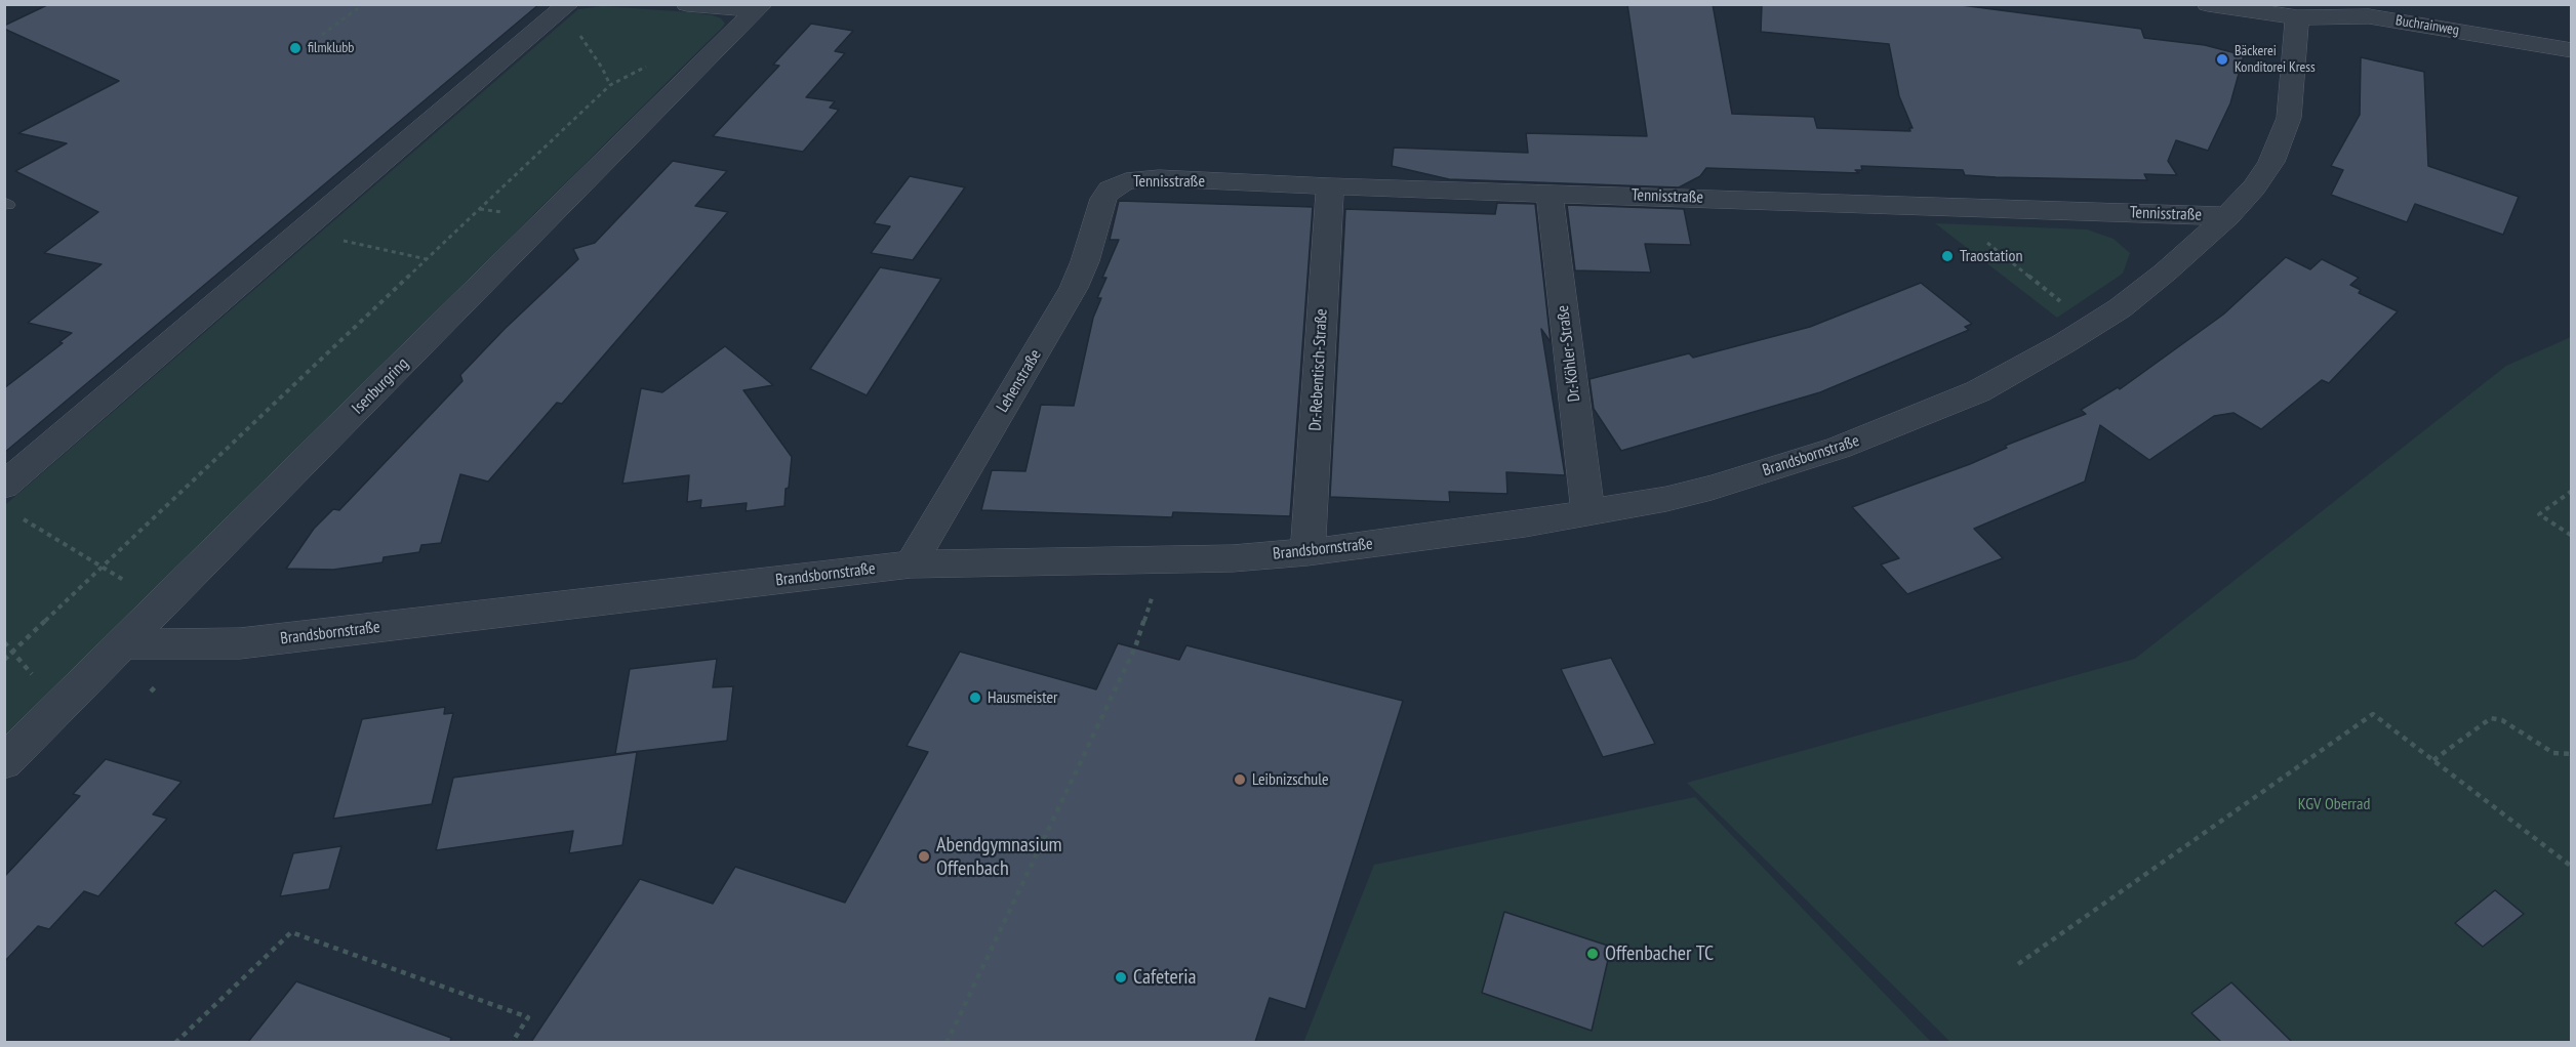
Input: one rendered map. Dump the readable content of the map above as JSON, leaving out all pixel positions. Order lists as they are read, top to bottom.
{
  "streets": {
    "street": [
      "Buchrainweg",
      "Tennisstraße",
      "Dr.-Köhler-Straße",
      "Dr.-Rebentisch-Straße",
      "Lehenstraße",
      "Isenburgring",
      "Brandsbornstraße"
    ]
  },
  "crossings": [
    ["Buchrainweg", "Brandsbornstraße"],
    ["Tennisstraße", "Dr.-Köhler-Straße"],
    ["Tennisstraße", "Dr.-Rebentisch-Straße"],
    ["Tennisstraße", "Lehenstraße"],
    ["Tennisstraße", "Brandsbornstraße"],
    ["Dr.-Köhler-Straße", "Brandsbornstraße"],
    ["Dr.-Rebentisch-Straße", "Brandsbornstraße"],
    ["Lehenstraße", "Brandsbornstraße"],
    ["Isenburgring", "Brandsbornstraße"]
  ],
  "parks": ["KGV Oberrad"],
  "places": [
    "filmklubb",
    "Bäckerei Konditorei Kress",
    "Traostation",
    "Hausmeister",
    "Leibnizschule",
    "Abendgymnasium Offenbach",
    "Offenbacher TC",
    "Cafeteria"
  ]
}
